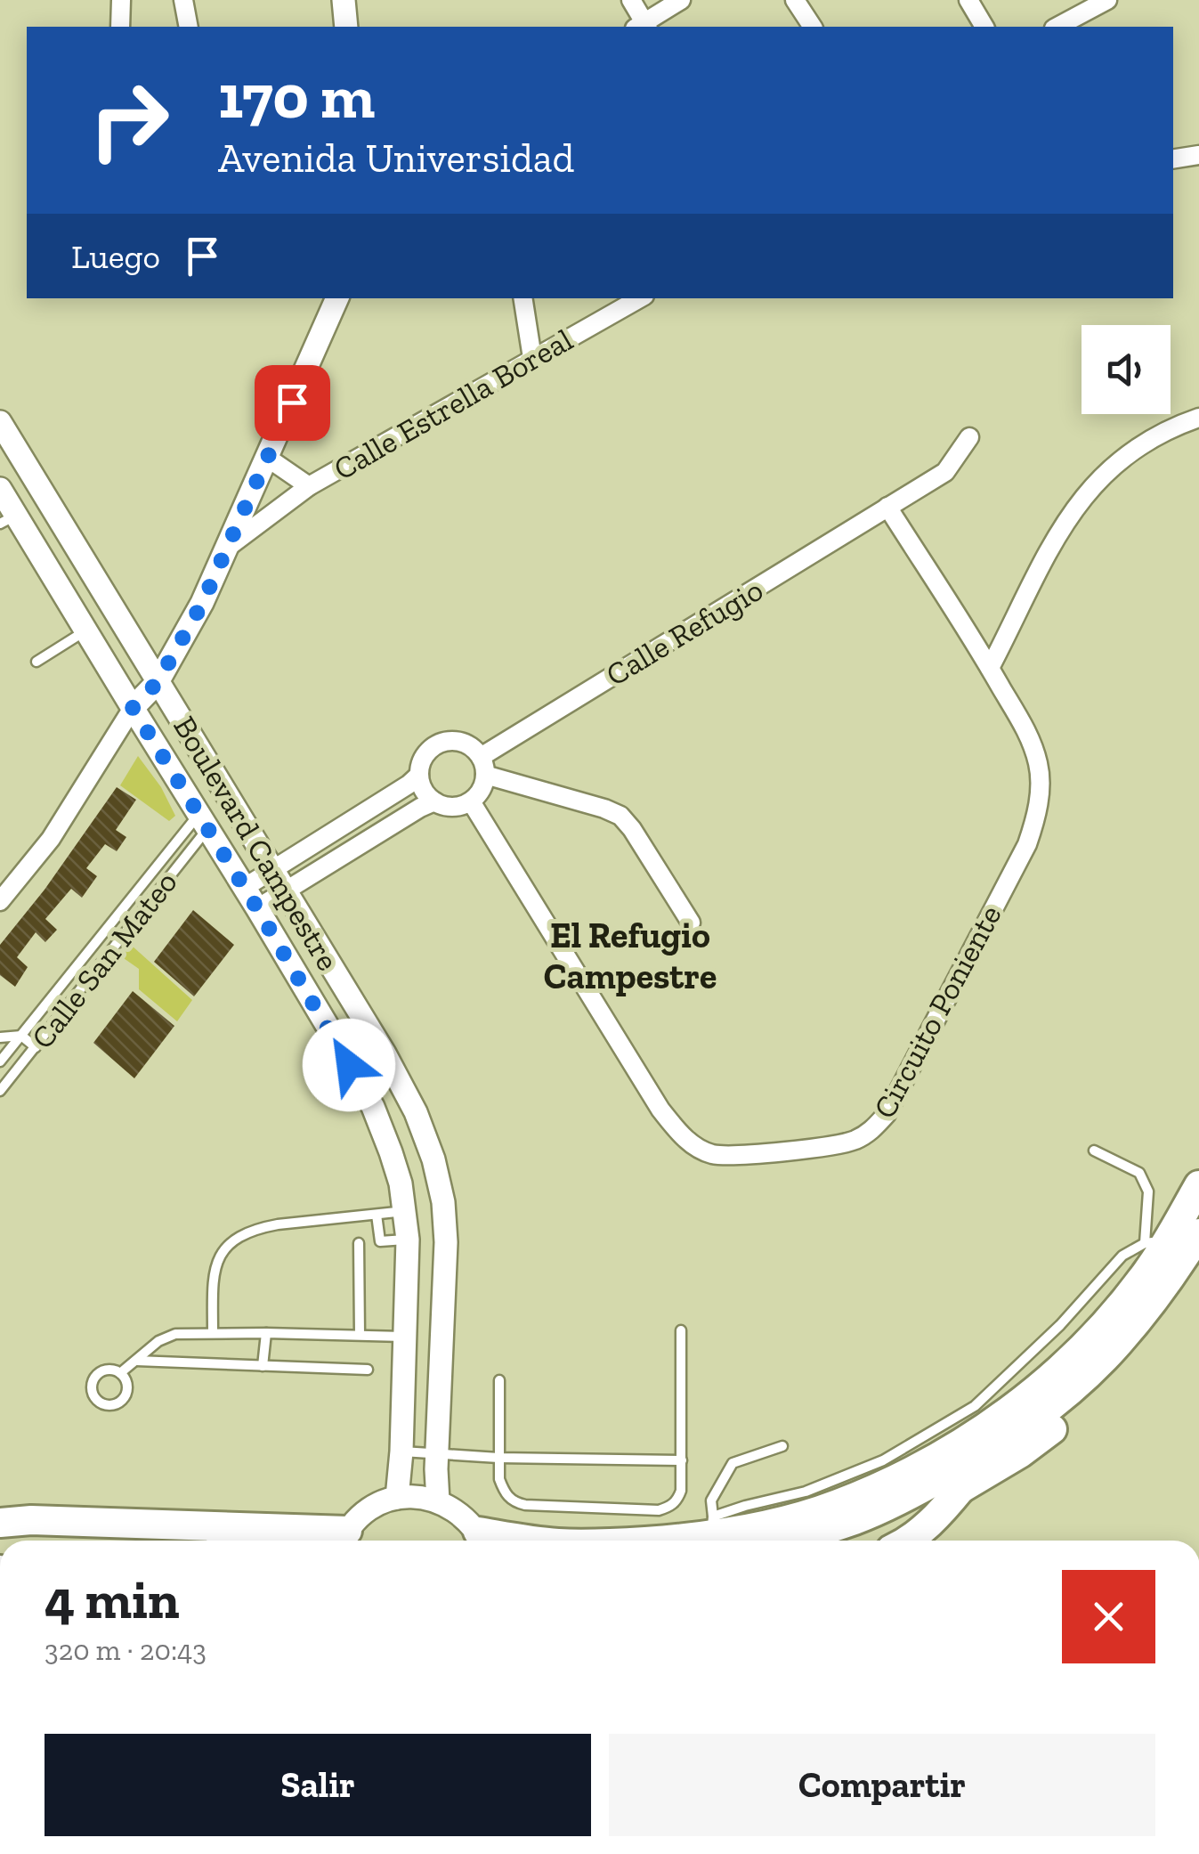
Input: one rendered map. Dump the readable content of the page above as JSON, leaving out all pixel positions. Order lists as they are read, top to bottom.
{
  "streets": {
    "street": [
      "Calle Estrella Boreal",
      "Calle Refugio",
      "Boulevard Campestre",
      "Circuito Poniente"
    ],
    "lane": ["Calle San Mateo"]
  },
  "crossings": [
    ["Calle Refugio", "Circuito Poniente"],
    ["Boulevard Campestre", "Calle San Mateo"]
  ],
  "districts": ["El Refugio Campestre"],
  "page": {
    "turn": ["170 m", "Avenida Universidad"],
    "then": "Luego",
    "heading": ["4 min", "320 m · 20:43"],
    "buttons": ["Salir", "Compartir"]
  }
}
